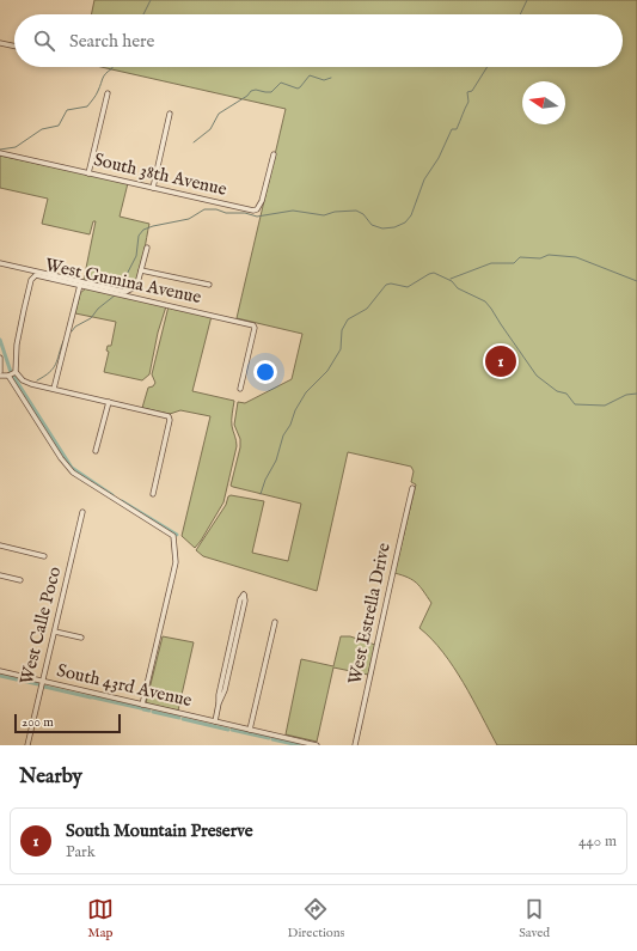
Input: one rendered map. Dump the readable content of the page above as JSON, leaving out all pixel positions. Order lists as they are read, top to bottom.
{
  "streets": {
    "street": [
      "South 38th Avenue",
      "West Gumina Avenue",
      "West Estrella Drive",
      "West Calle Poco",
      "South 43rd Avenue"
    ]
  },
  "crossings": [
    ["West Calle Poco", "South 43rd Avenue"]
  ],
  "scale_bar": "200 m",
  "north": "left",
  "page": {
    "search": "Search here",
    "pins": "1",
    "scale": "200 m",
    "heading": "Nearby",
    "list": [
      {
        "mark": "1",
        "name": "South Mountain Preserve",
        "note": "Park",
        "value": "440 m"
      }
    ],
    "nav": ["Map", "Directions", "Saved"]
  }
}
